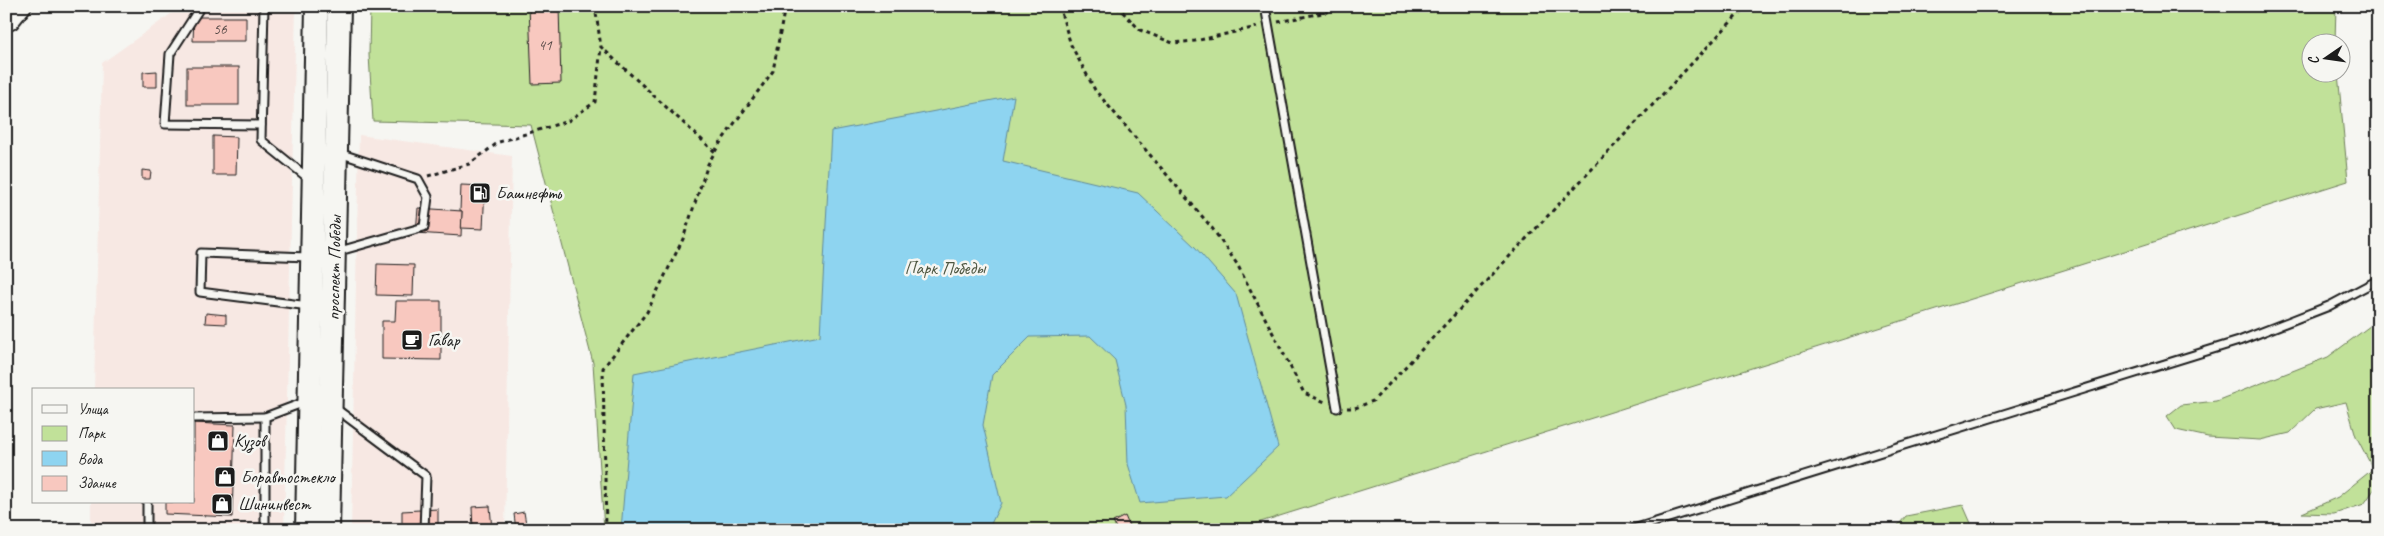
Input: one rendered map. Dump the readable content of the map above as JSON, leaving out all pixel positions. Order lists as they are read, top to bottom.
{
  "streets": {
    "main road": ["проспект Победы"]
  },
  "parks": ["Парк Победы"],
  "places": {
    "fuel station": ["Башнефть"],
    "cafe": ["Гавар"],
    "shop": ["Кузов", "Боравтостекло", "Шининвест"]
  },
  "house_numbers": ["56", "41"],
  "legend": [
    "Улица",
    "Парк",
    "Вода",
    "Здание"
  ],
  "north": "left"
}
